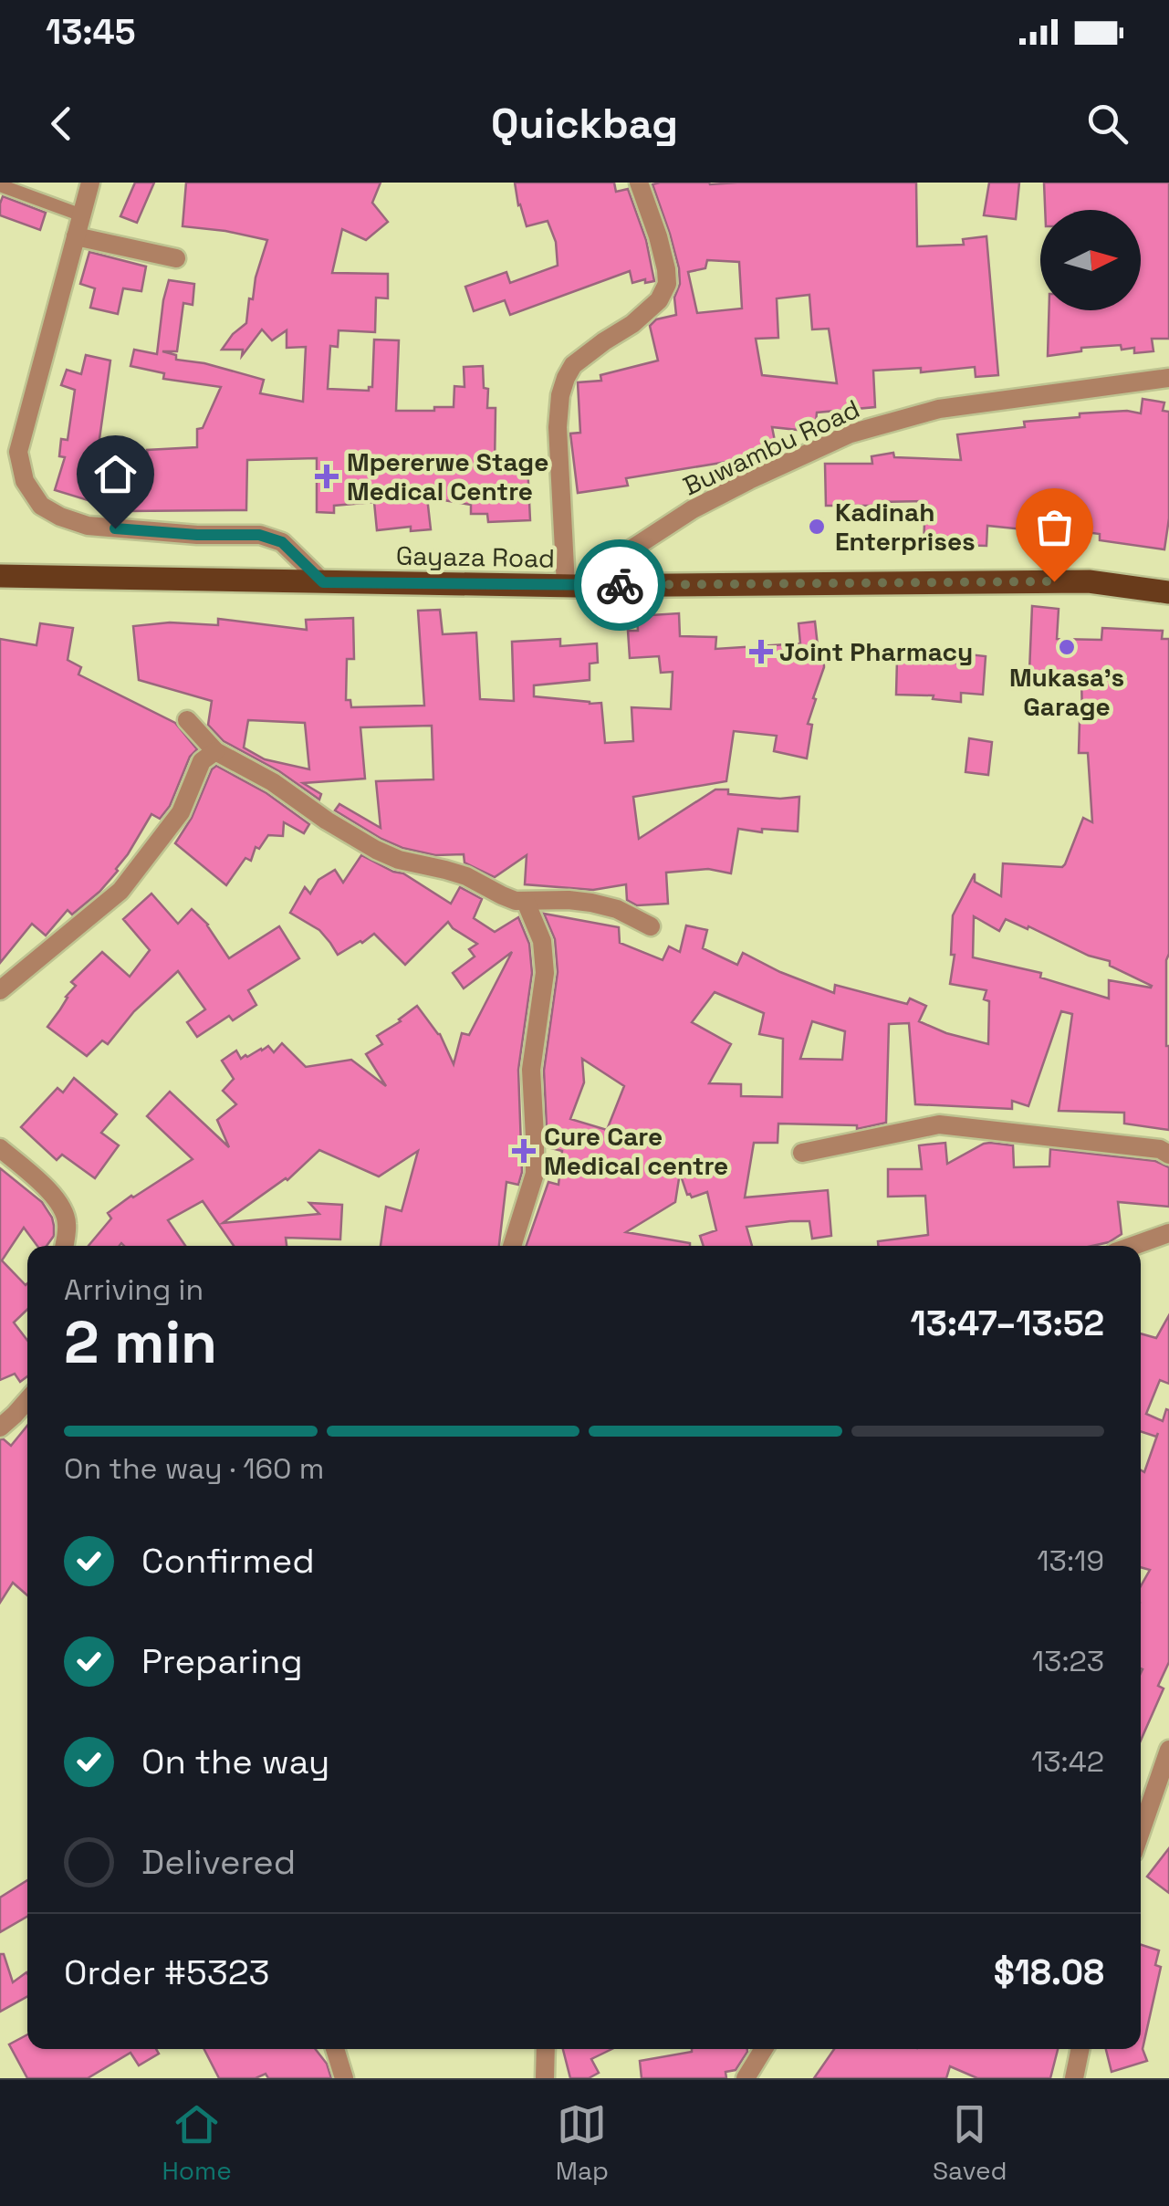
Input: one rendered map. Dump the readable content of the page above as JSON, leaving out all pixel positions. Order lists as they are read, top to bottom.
{
  "streets": {
    "main road": ["Gayaza Road"],
    "street": ["Buwambu Road"]
  },
  "crossings": [
    ["Buwambu Road", "Gayaza Road"]
  ],
  "places": {
    "health": ["Mpererwe Stage Medical Centre", "Joint Pharmacy", "Cure Care Medical centre"],
    "other": ["Kadinah Enterprises", "Mukasa's Garage"]
  },
  "north": "right",
  "page": {
    "status": "13:45",
    "header": "Quickbag",
    "heading": ["2 min", "Arriving in", "13:47–13:52"],
    "panel": ["Order #5323", "$18.08"],
    "bar": "On the way · 160 m",
    "list": [
      ["Confirmed", "13:19"],
      ["Preparing", "13:23"],
      ["On the way", "13:42"],
      "Delivered"
    ],
    "tabs": ["Home", "Map", "Saved"]
  }
}
